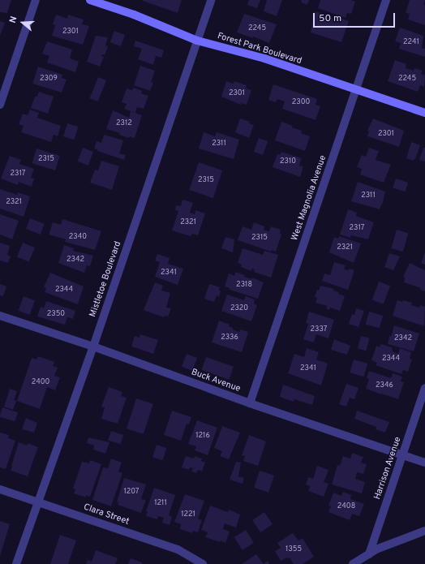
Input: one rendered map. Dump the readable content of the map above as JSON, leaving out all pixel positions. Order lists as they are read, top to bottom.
{
  "streets": {
    "main road": ["Forest Park Boulevard"],
    "street": [
      "West Magnolia Avenue",
      "Mistletoe Boulevard",
      "Buck Avenue",
      "Harrison Avenue",
      "Clara Street"
    ]
  },
  "crossings": [
    ["Forest Park Boulevard", "West Magnolia Avenue"],
    ["Forest Park Boulevard", "Mistletoe Boulevard"],
    ["West Magnolia Avenue", "Buck Avenue"],
    ["Mistletoe Boulevard", "Buck Avenue"],
    ["Mistletoe Boulevard", "Clara Street"],
    ["Buck Avenue", "Harrison Avenue"]
  ],
  "house_numbers": [
    "2245",
    "2301",
    "2241",
    "2309",
    "2245",
    "2301",
    "2300",
    "2312",
    "2301",
    "2311",
    "2315",
    "2310",
    "2317",
    "2315",
    "2311",
    "2321",
    "2321",
    "2317",
    "2340",
    "2315",
    "2321",
    "2342",
    "2341",
    "2318",
    "2344",
    "2320",
    "2350",
    "2337",
    "2336",
    "2342",
    "2344",
    "2341",
    "2400",
    "2346",
    "1216",
    "1207",
    "1211",
    "2408",
    "1221",
    "1355"
  ],
  "scale_bar": "50 m",
  "north": "left"
}
